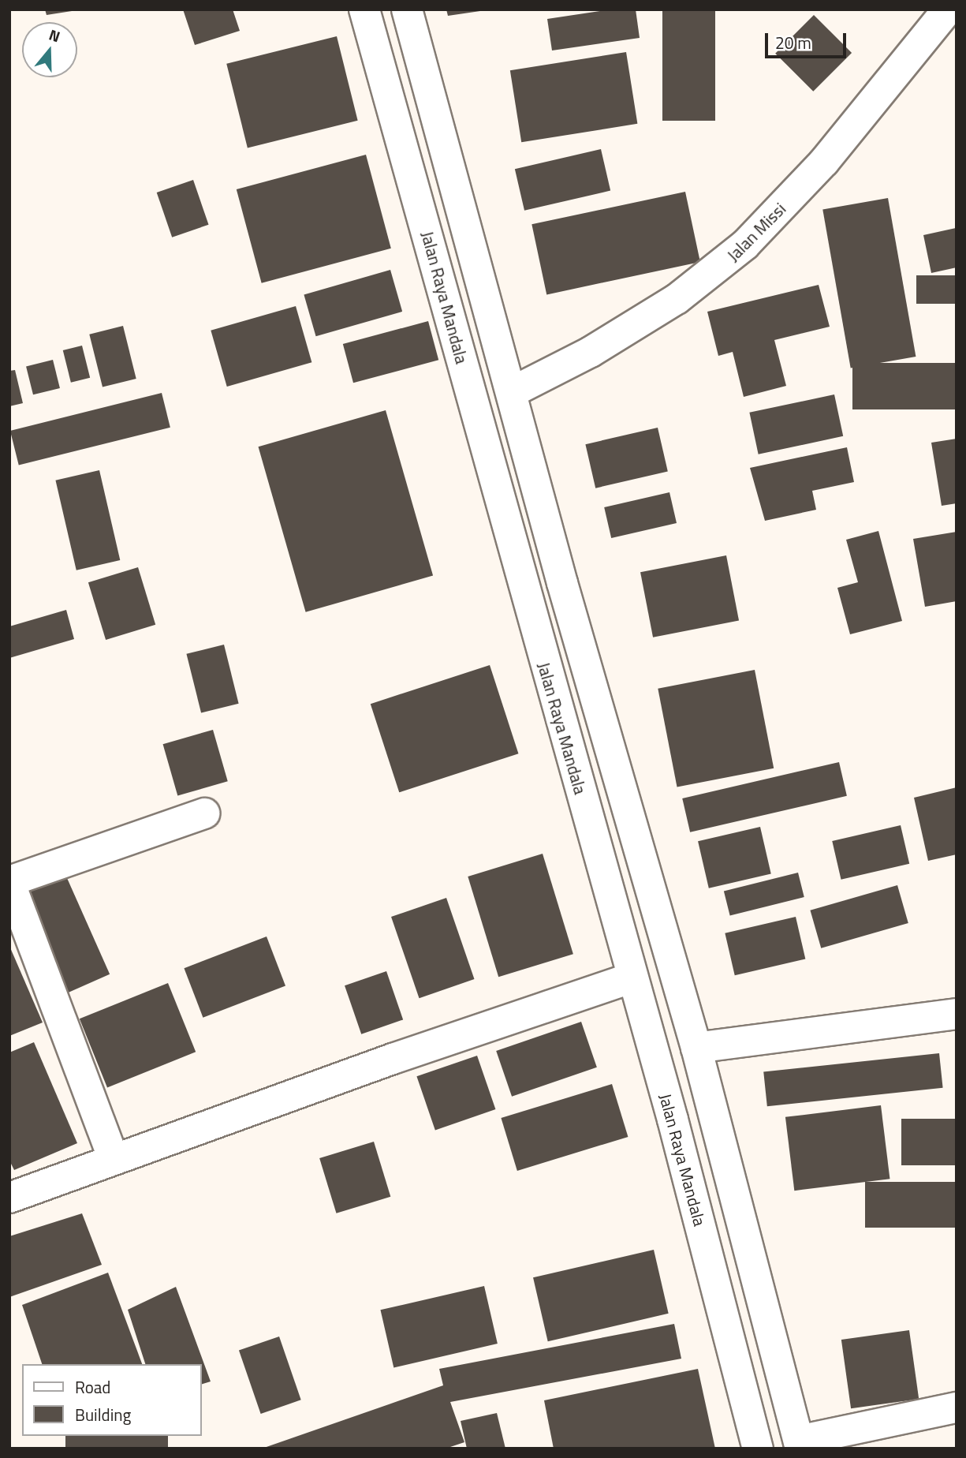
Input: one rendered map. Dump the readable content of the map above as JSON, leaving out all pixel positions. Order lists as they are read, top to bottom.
{
  "streets": {
    "main road": ["Jalan Missi", "Jalan Raya Mandala"]
  },
  "legend": ["Road", "Building"],
  "scale_bar": "20 m",
  "north": "top"
}
